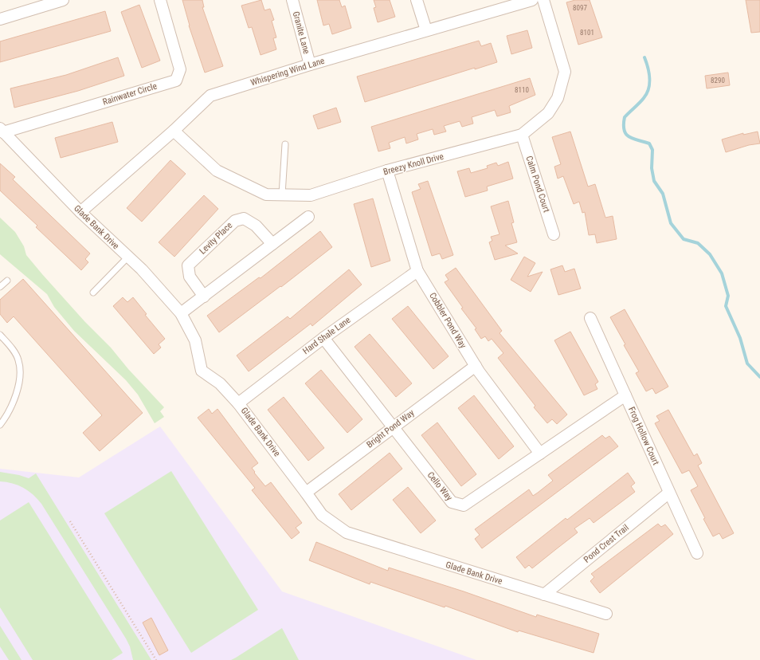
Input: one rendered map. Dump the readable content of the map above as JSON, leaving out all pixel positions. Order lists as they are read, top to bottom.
{
  "streets": {
    "street": [
      "Granite Lane",
      "Whispering Wind Lane",
      "Rainwater Circle",
      "Breezy Knoll Drive",
      "Calm Pond Court",
      "Glade Bank Drive",
      "Levity Place",
      "Cobbler Pond Way",
      "Hard Shale Lane",
      "Bright Pond Way",
      "Frog Hollow Court",
      "Cello Way",
      "Pond Crest Trail"
    ]
  },
  "crossings": [
    ["Granite Lane", "Whispering Wind Lane"],
    ["Whispering Wind Lane", "Breezy Knoll Drive"],
    ["Whispering Wind Lane", "Glade Bank Drive"],
    ["Rainwater Circle", "Glade Bank Drive"],
    ["Breezy Knoll Drive", "Calm Pond Court"],
    ["Breezy Knoll Drive", "Cobbler Pond Way"],
    ["Glade Bank Drive", "Hard Shale Lane"],
    ["Glade Bank Drive", "Bright Pond Way"],
    ["Glade Bank Drive", "Pond Crest Trail"],
    ["Cobbler Pond Way", "Hard Shale Lane"],
    ["Cobbler Pond Way", "Bright Pond Way"],
    ["Cobbler Pond Way", "Cello Way"],
    ["Hard Shale Lane", "Cello Way"],
    ["Bright Pond Way", "Cello Way"],
    ["Frog Hollow Court", "Cello Way"],
    ["Frog Hollow Court", "Pond Crest Trail"]
  ],
  "house_numbers": [
    "8097",
    "8101",
    "8290",
    "8110"
  ]
}
